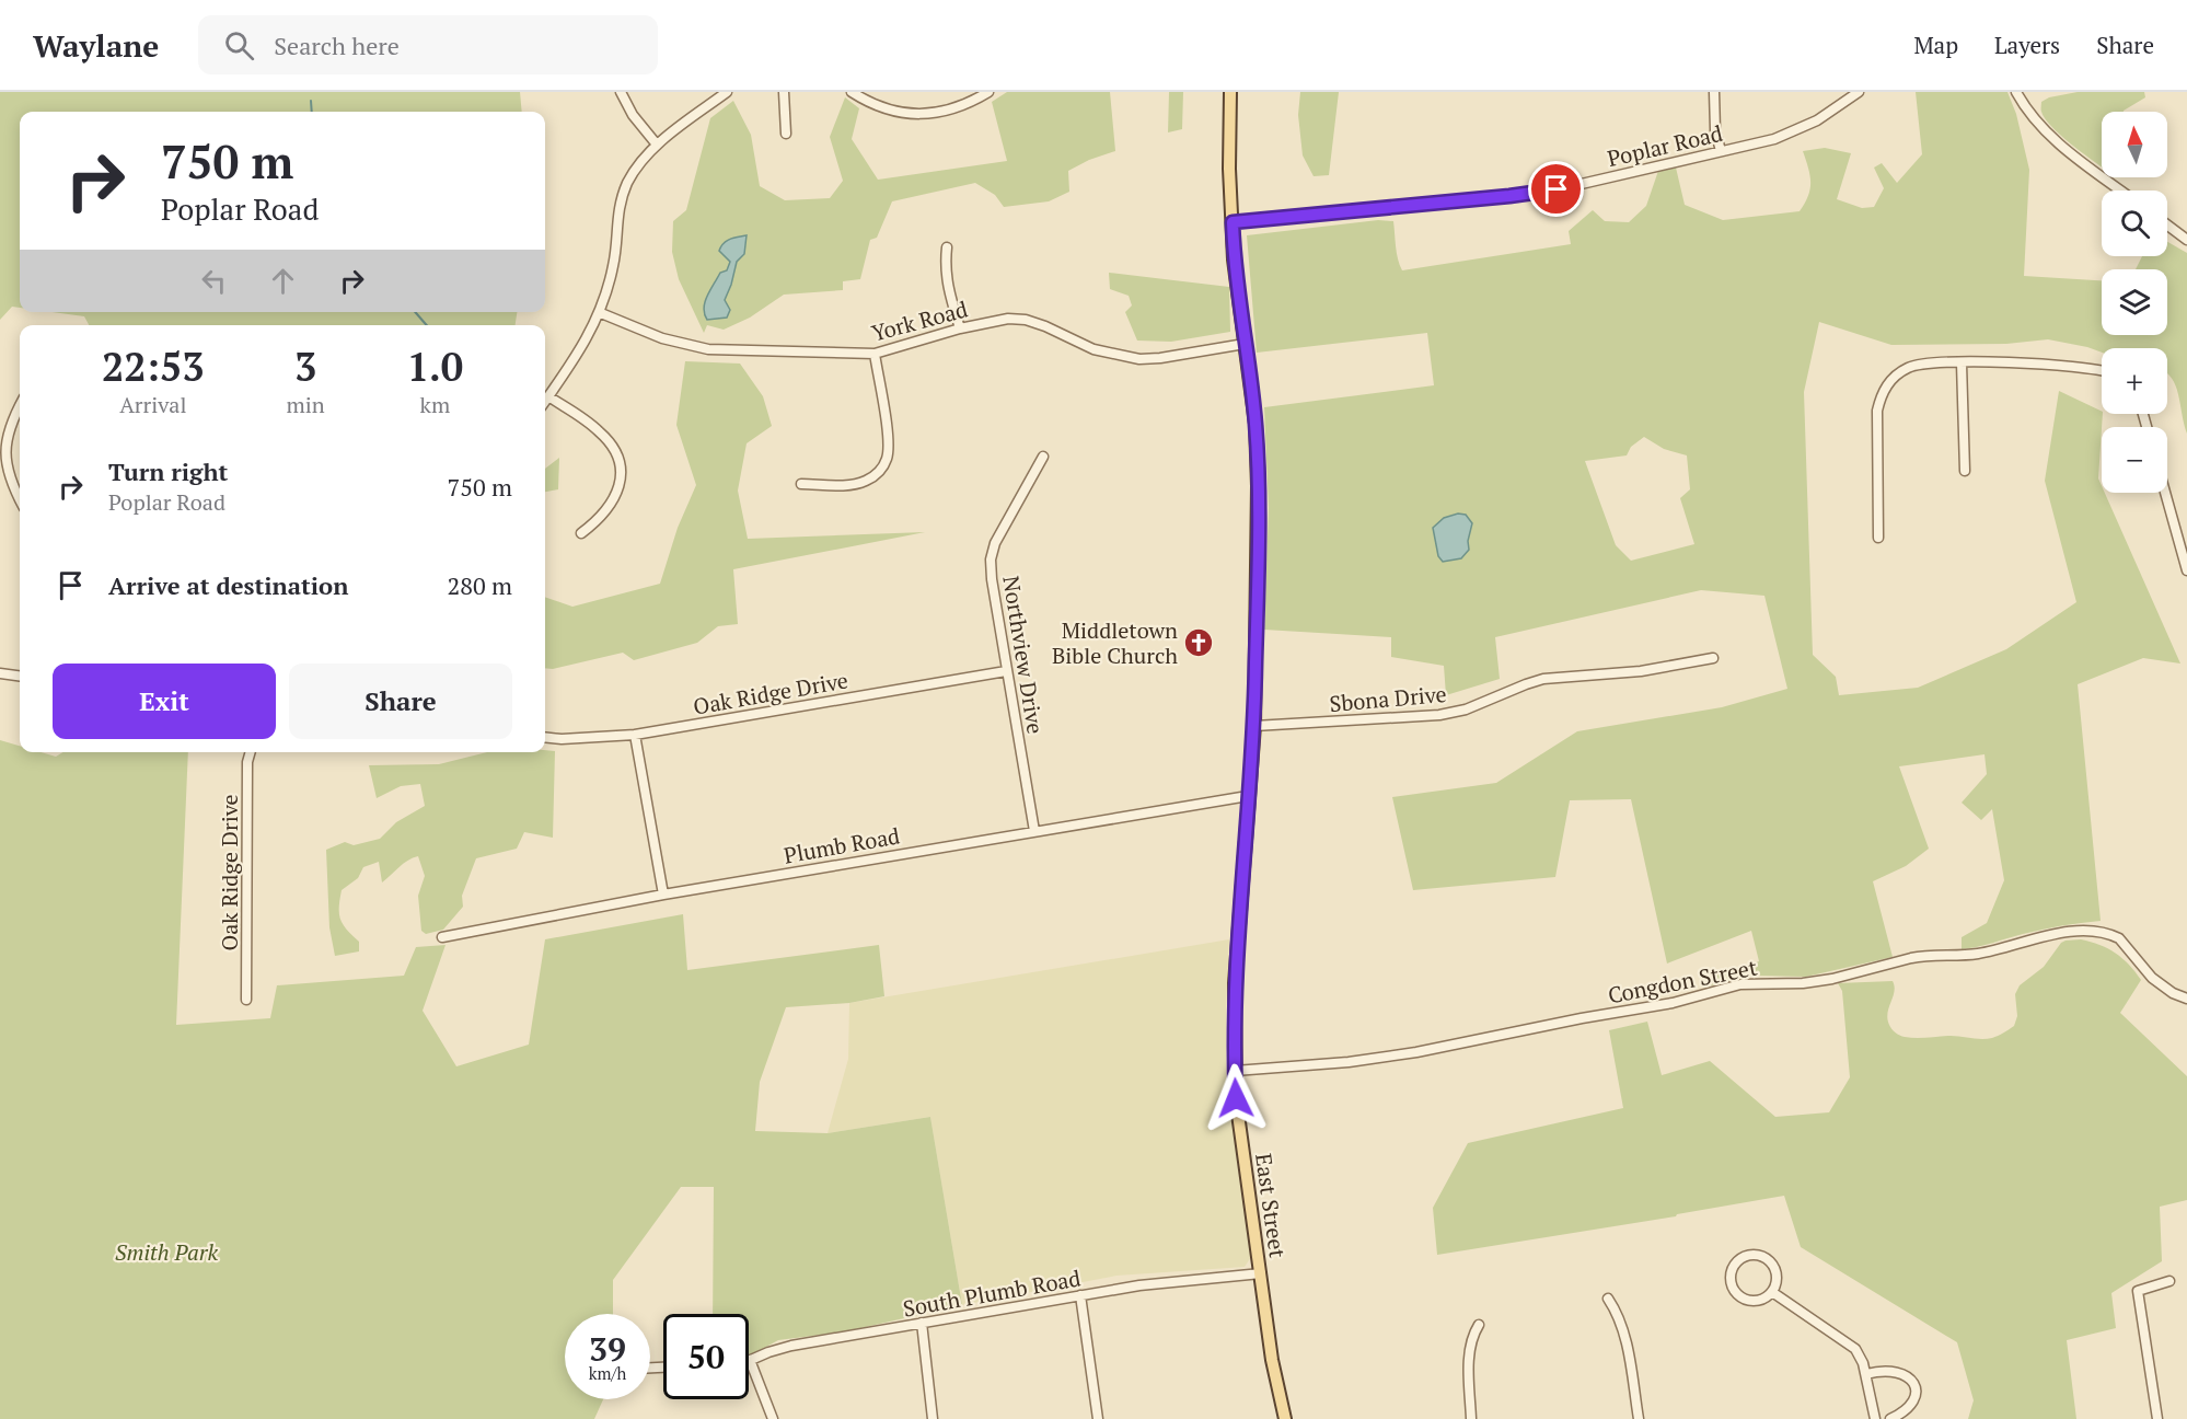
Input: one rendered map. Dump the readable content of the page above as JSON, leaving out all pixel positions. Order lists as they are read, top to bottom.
{
  "streets": {
    "main road": ["East Street"],
    "street": [
      "Poplar Road",
      "York Road",
      "Northview Drive",
      "Oak Ridge Drive",
      "Sbona Drive",
      "Plumb Road",
      "Congdon Street",
      "South Plumb Road"
    ]
  },
  "crossings": [
    ["Poplar Road", "East Street"],
    ["York Road", "East Street"],
    ["Northview Drive", "Oak Ridge Drive"],
    ["Northview Drive", "Plumb Road"],
    ["Sbona Drive", "East Street"],
    ["Plumb Road", "East Street"],
    ["Congdon Street", "East Street"],
    ["East Street", "South Plumb Road"]
  ],
  "parks": ["Smith Park"],
  "places": {
    "church": ["Middletown Bible Church"]
  },
  "north": "top",
  "page": {
    "header": "Waylane",
    "search": "Search here",
    "nav": ["Map", "Layers", "Share"],
    "map_buttons": ["+", "−"],
    "turn": ["750 m", "Poplar Road"],
    "eta": [
      "22:53",
      "Arrival",
      "3",
      "min",
      "1.0",
      "km"
    ],
    "list": [
      {
        "name": "Turn right",
        "note": "Poplar Road",
        "value": "750 m"
      },
      {
        "name": "Arrive at destination",
        "value": "280 m"
      }
    ],
    "buttons": ["Exit", "Share"],
    "speed": "39 km/h",
    "limit": "50"
  }
}
